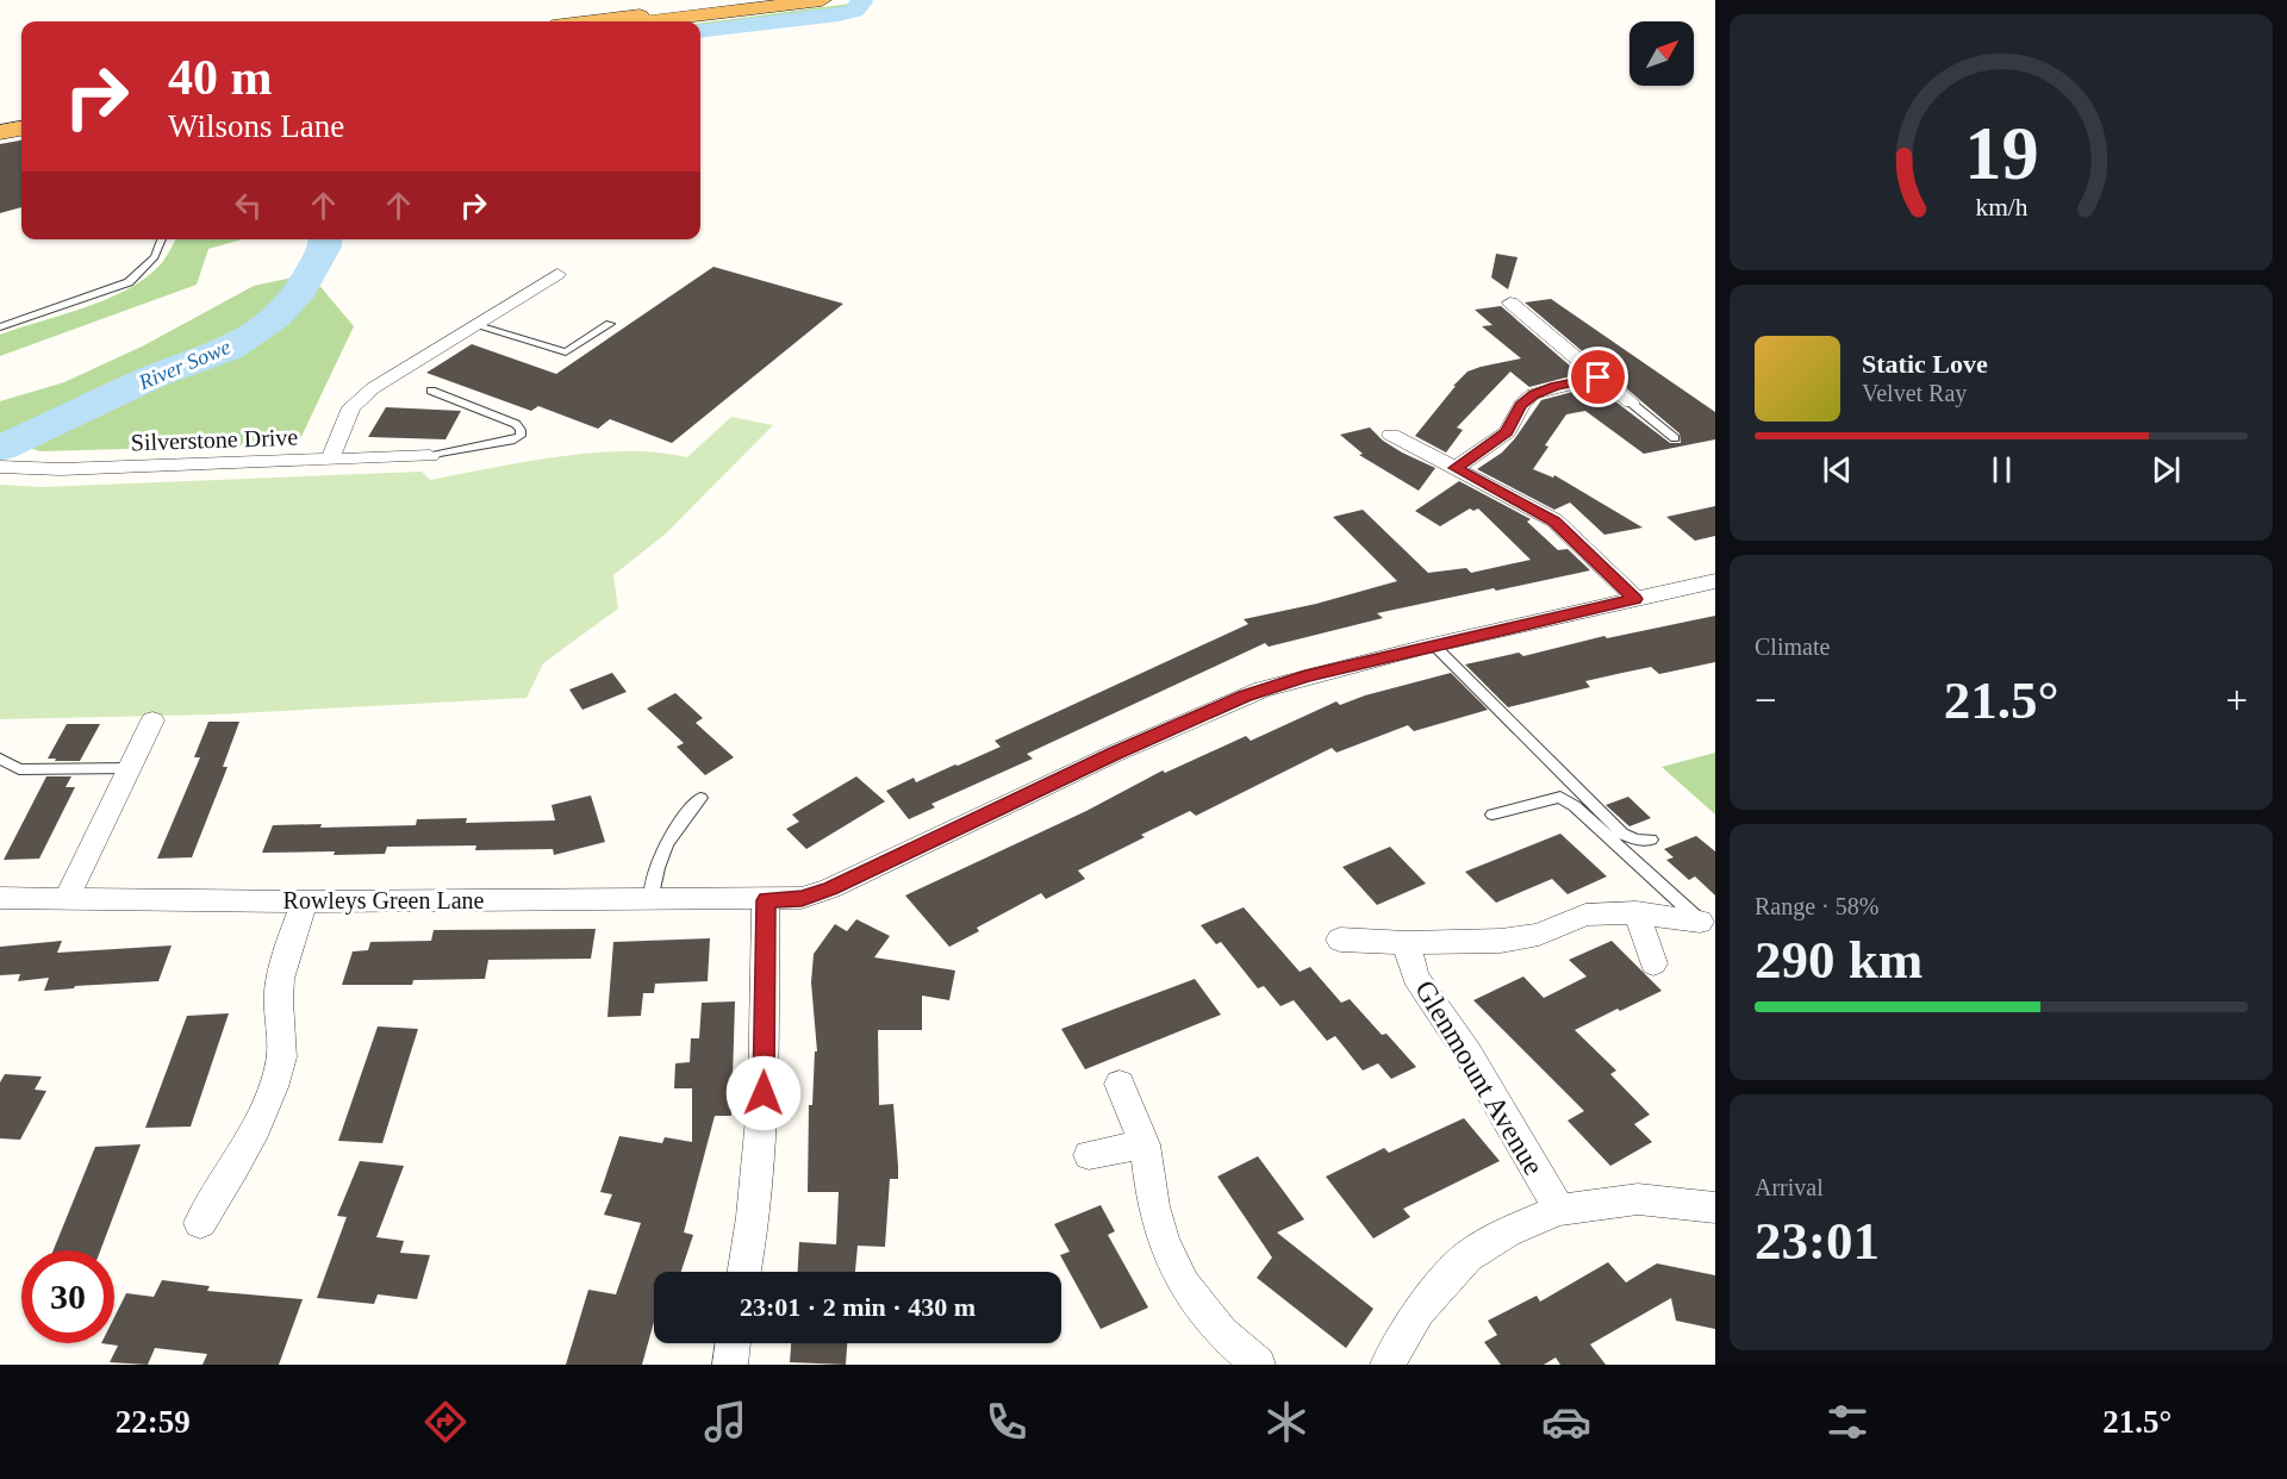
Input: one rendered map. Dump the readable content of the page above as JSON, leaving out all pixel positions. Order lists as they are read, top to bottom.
{
  "streets": {
    "street": ["Silverstone Drive", "Rowleys Green Lane", "Glenmount Avenue"]
  },
  "water": ["River Sowe"],
  "north": "top right",
  "page": {
    "turn": ["40 m", "Wilsons Lane"],
    "song": ["Static Love", "Velvet Ray"],
    "tile": [
      "Climate",
      ["Range · 58%", "290 km"],
      ["Arrival", "23:01"]
    ],
    "heat": ["−", "21.5°", "+"],
    "limit": "30",
    "trip": "23:01 · 2 min · 430 m",
    "tabs": ["22:59", "21.5°"],
    "gauge": ["19", "km/h"]
  }
}
